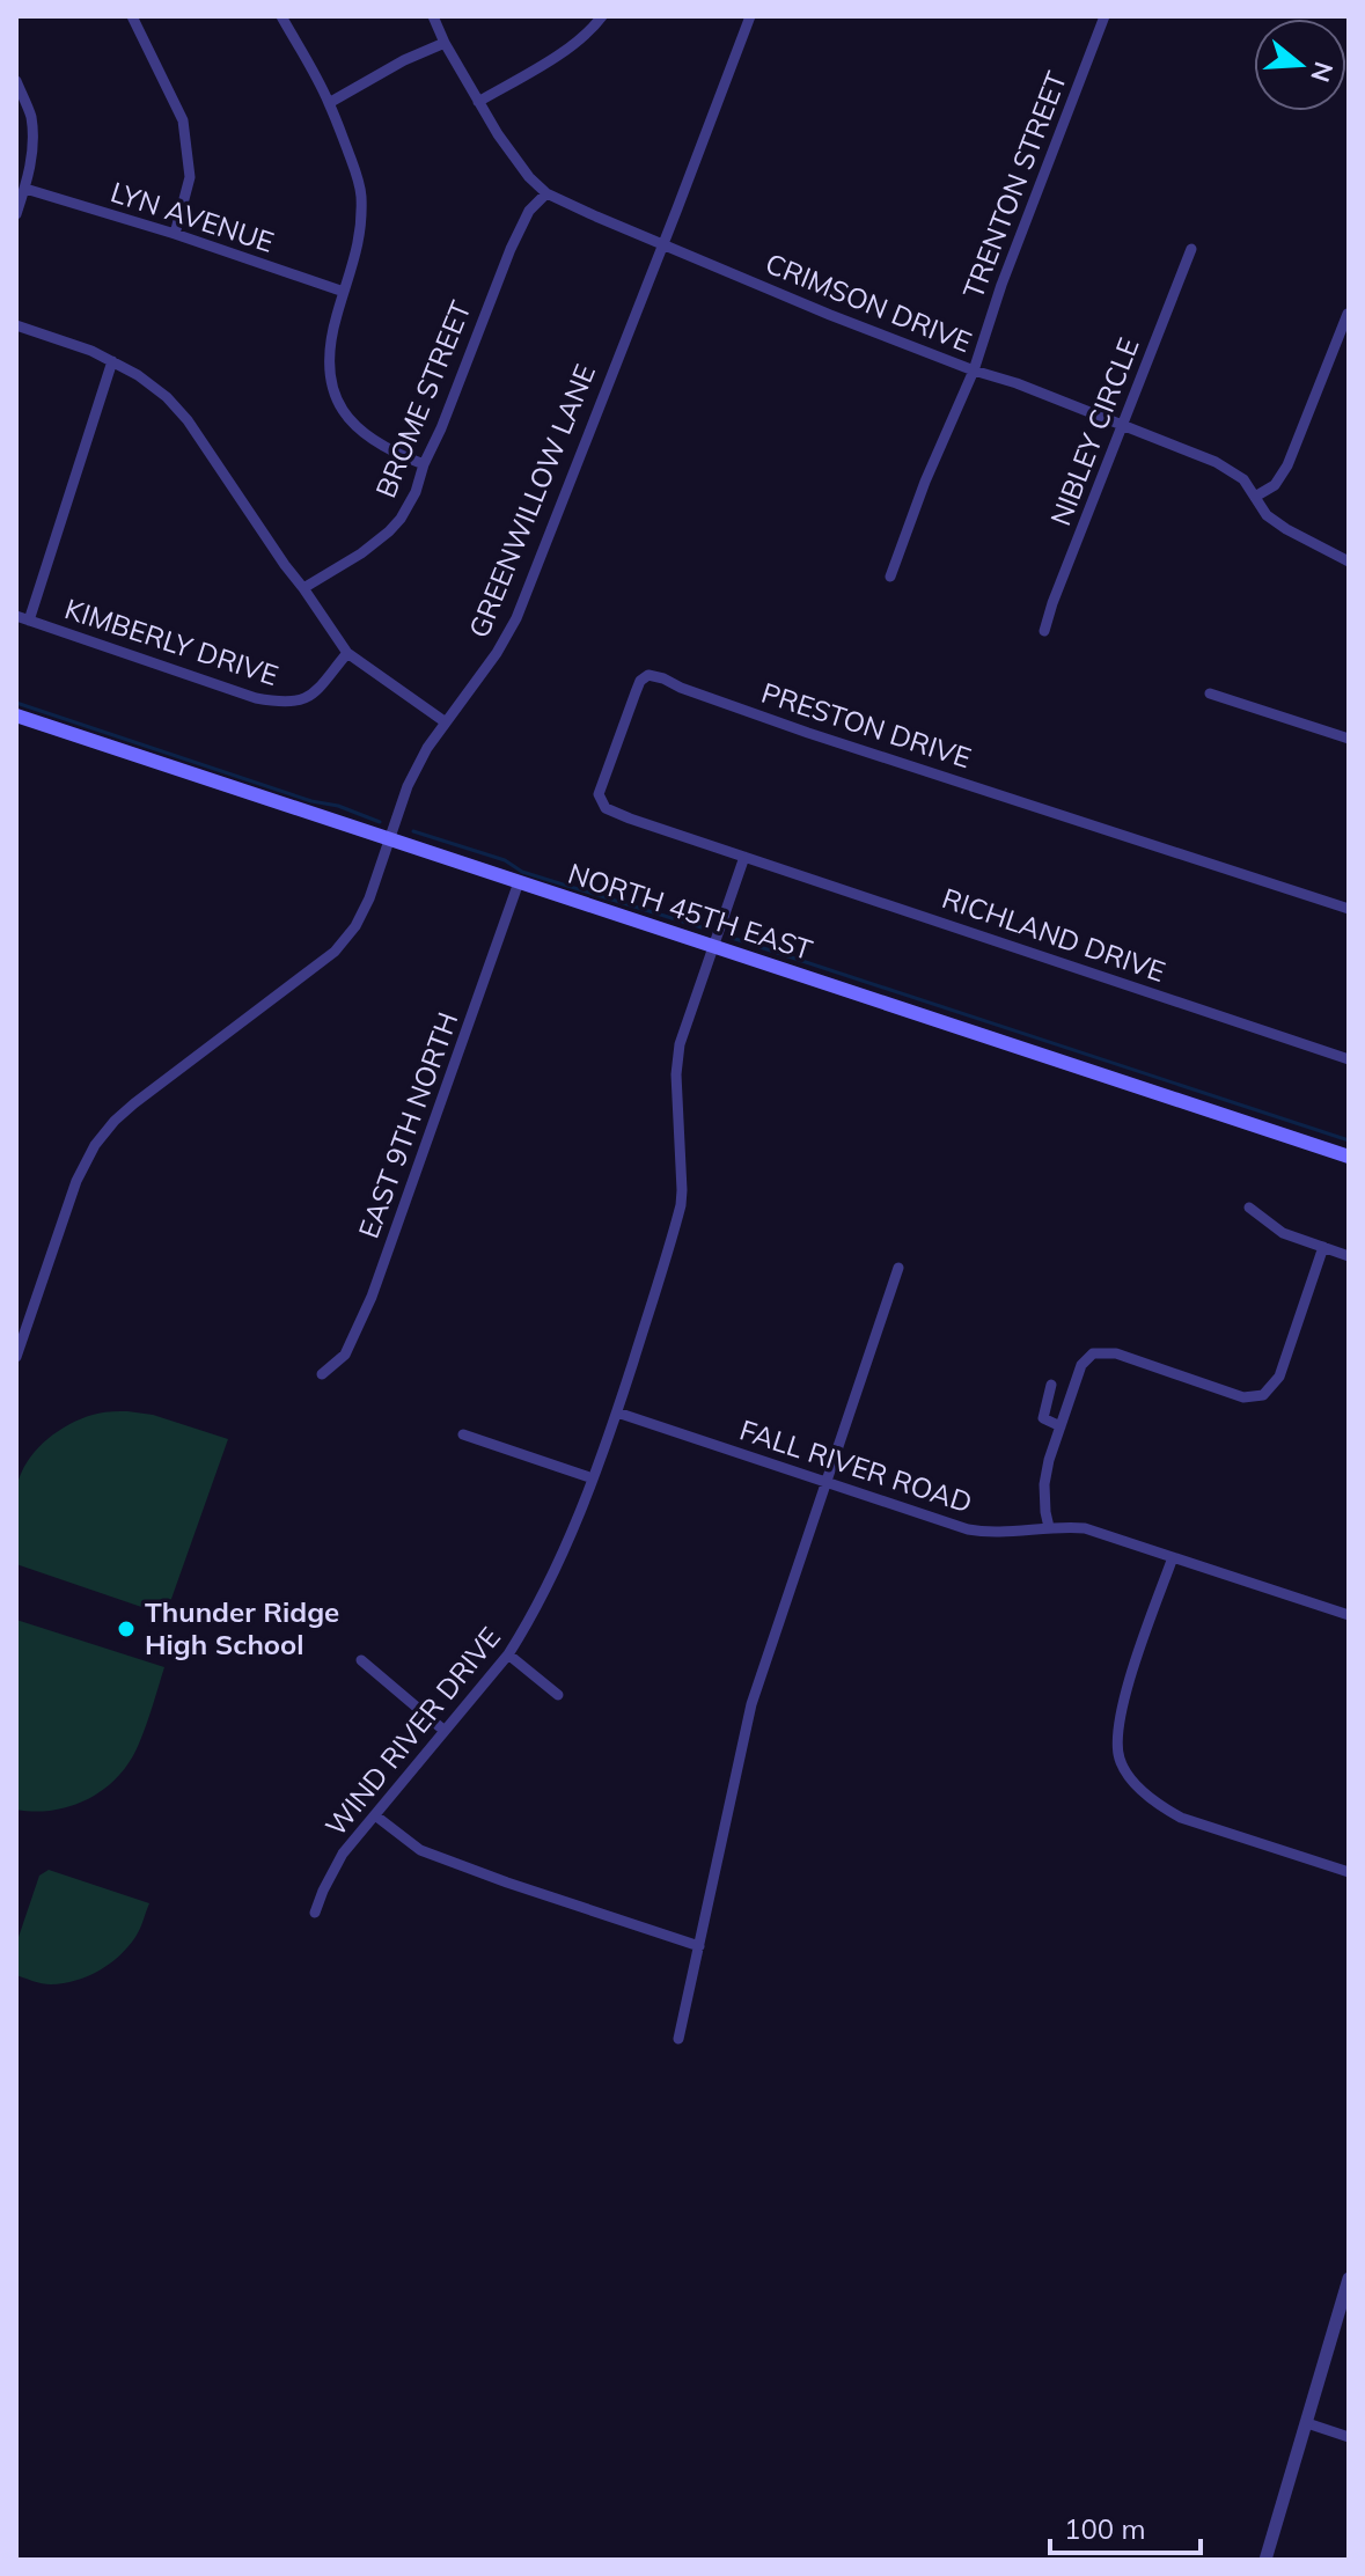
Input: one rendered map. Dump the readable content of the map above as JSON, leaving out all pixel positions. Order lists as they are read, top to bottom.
{
  "streets": {
    "main road": ["NORTH 45TH EAST"],
    "street": [
      "TRENTON STREET",
      "LYN AVENUE",
      "CRIMSON DRIVE",
      "BROME STREET",
      "NIBLEY CIRCLE",
      "GREENWILLOW LANE",
      "KIMBERLY DRIVE",
      "PRESTON DRIVE",
      "RICHLAND DRIVE",
      "EAST 9TH NORTH",
      "FALL RIVER ROAD",
      "WIND RIVER DRIVE"
    ]
  },
  "crossings": [
    ["TRENTON STREET", "CRIMSON DRIVE"],
    ["CRIMSON DRIVE", "BROME STREET"],
    ["CRIMSON DRIVE", "NIBLEY CIRCLE"],
    ["CRIMSON DRIVE", "GREENWILLOW LANE"],
    ["GREENWILLOW LANE", "NORTH 45TH EAST"],
    ["PRESTON DRIVE", "RICHLAND DRIVE"],
    ["NORTH 45TH EAST", "EAST 9TH NORTH"],
    ["FALL RIVER ROAD", "WIND RIVER DRIVE"]
  ],
  "places": ["Thunder Ridge High School"],
  "scale_bar": "100 m",
  "north": "right"
}
